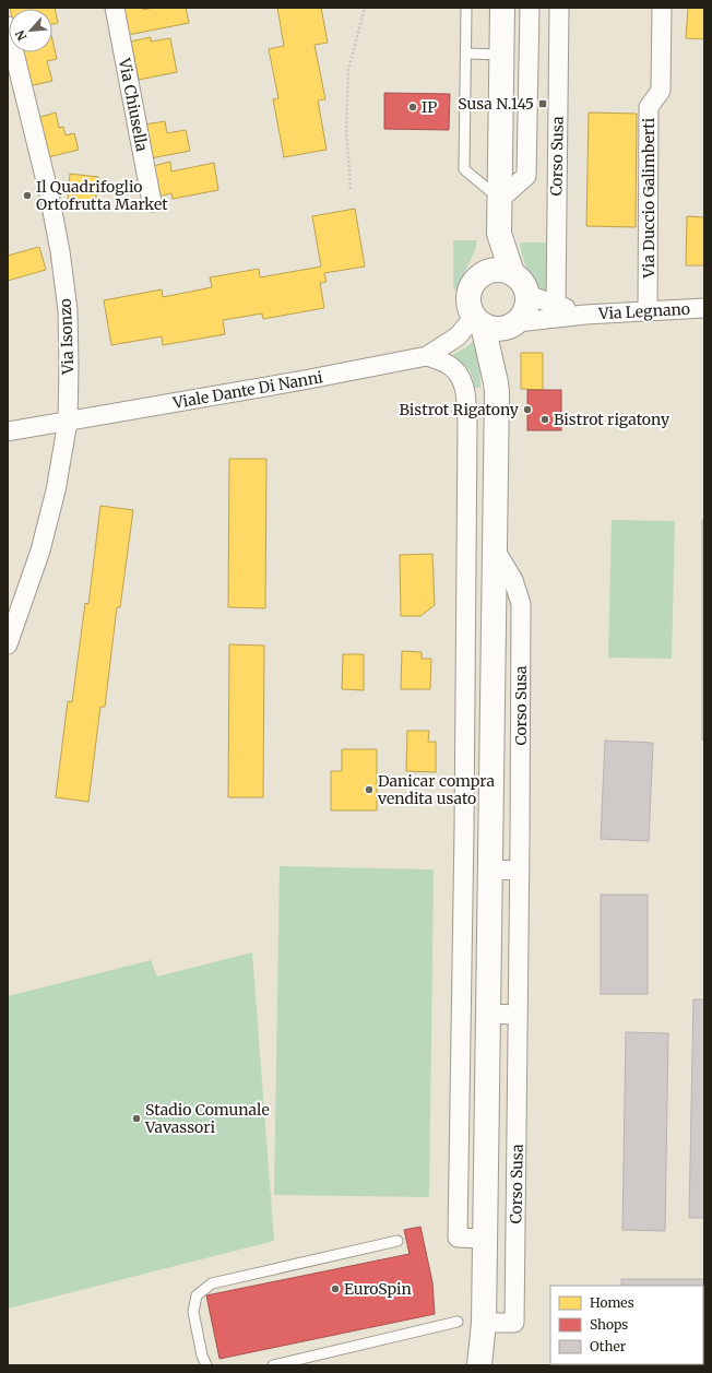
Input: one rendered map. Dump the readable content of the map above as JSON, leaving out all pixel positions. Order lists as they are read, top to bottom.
{
  "streets": {
    "main road": ["Corso Susa"],
    "street": [
      "Via Chiusella",
      "Via Duccio Galimberti",
      "Via Legnano",
      "Via Isonzo",
      "Viale Dante Di Nanni"
    ]
  },
  "crossings": [
    ["Corso Susa", "Via Legnano"],
    ["Corso Susa", "Viale Dante Di Nanni"],
    ["Via Duccio Galimberti", "Via Legnano"],
    ["Via Legnano", "Viale Dante Di Nanni"],
    ["Via Isonzo", "Viale Dante Di Nanni"]
  ],
  "places": {
    "transit": ["Susa N.145"],
    "other": [
      "IP",
      "Il Quadrifoglio Ortofrutta Market",
      "Bistrot Rigatony",
      "Bistrot rigatony",
      "Danicar compra vendita usato",
      "Stadio Comunale Vavassori",
      "EuroSpin"
    ]
  },
  "legend": ["Homes", "Shops", "Other"],
  "north": "bottom left"
}
